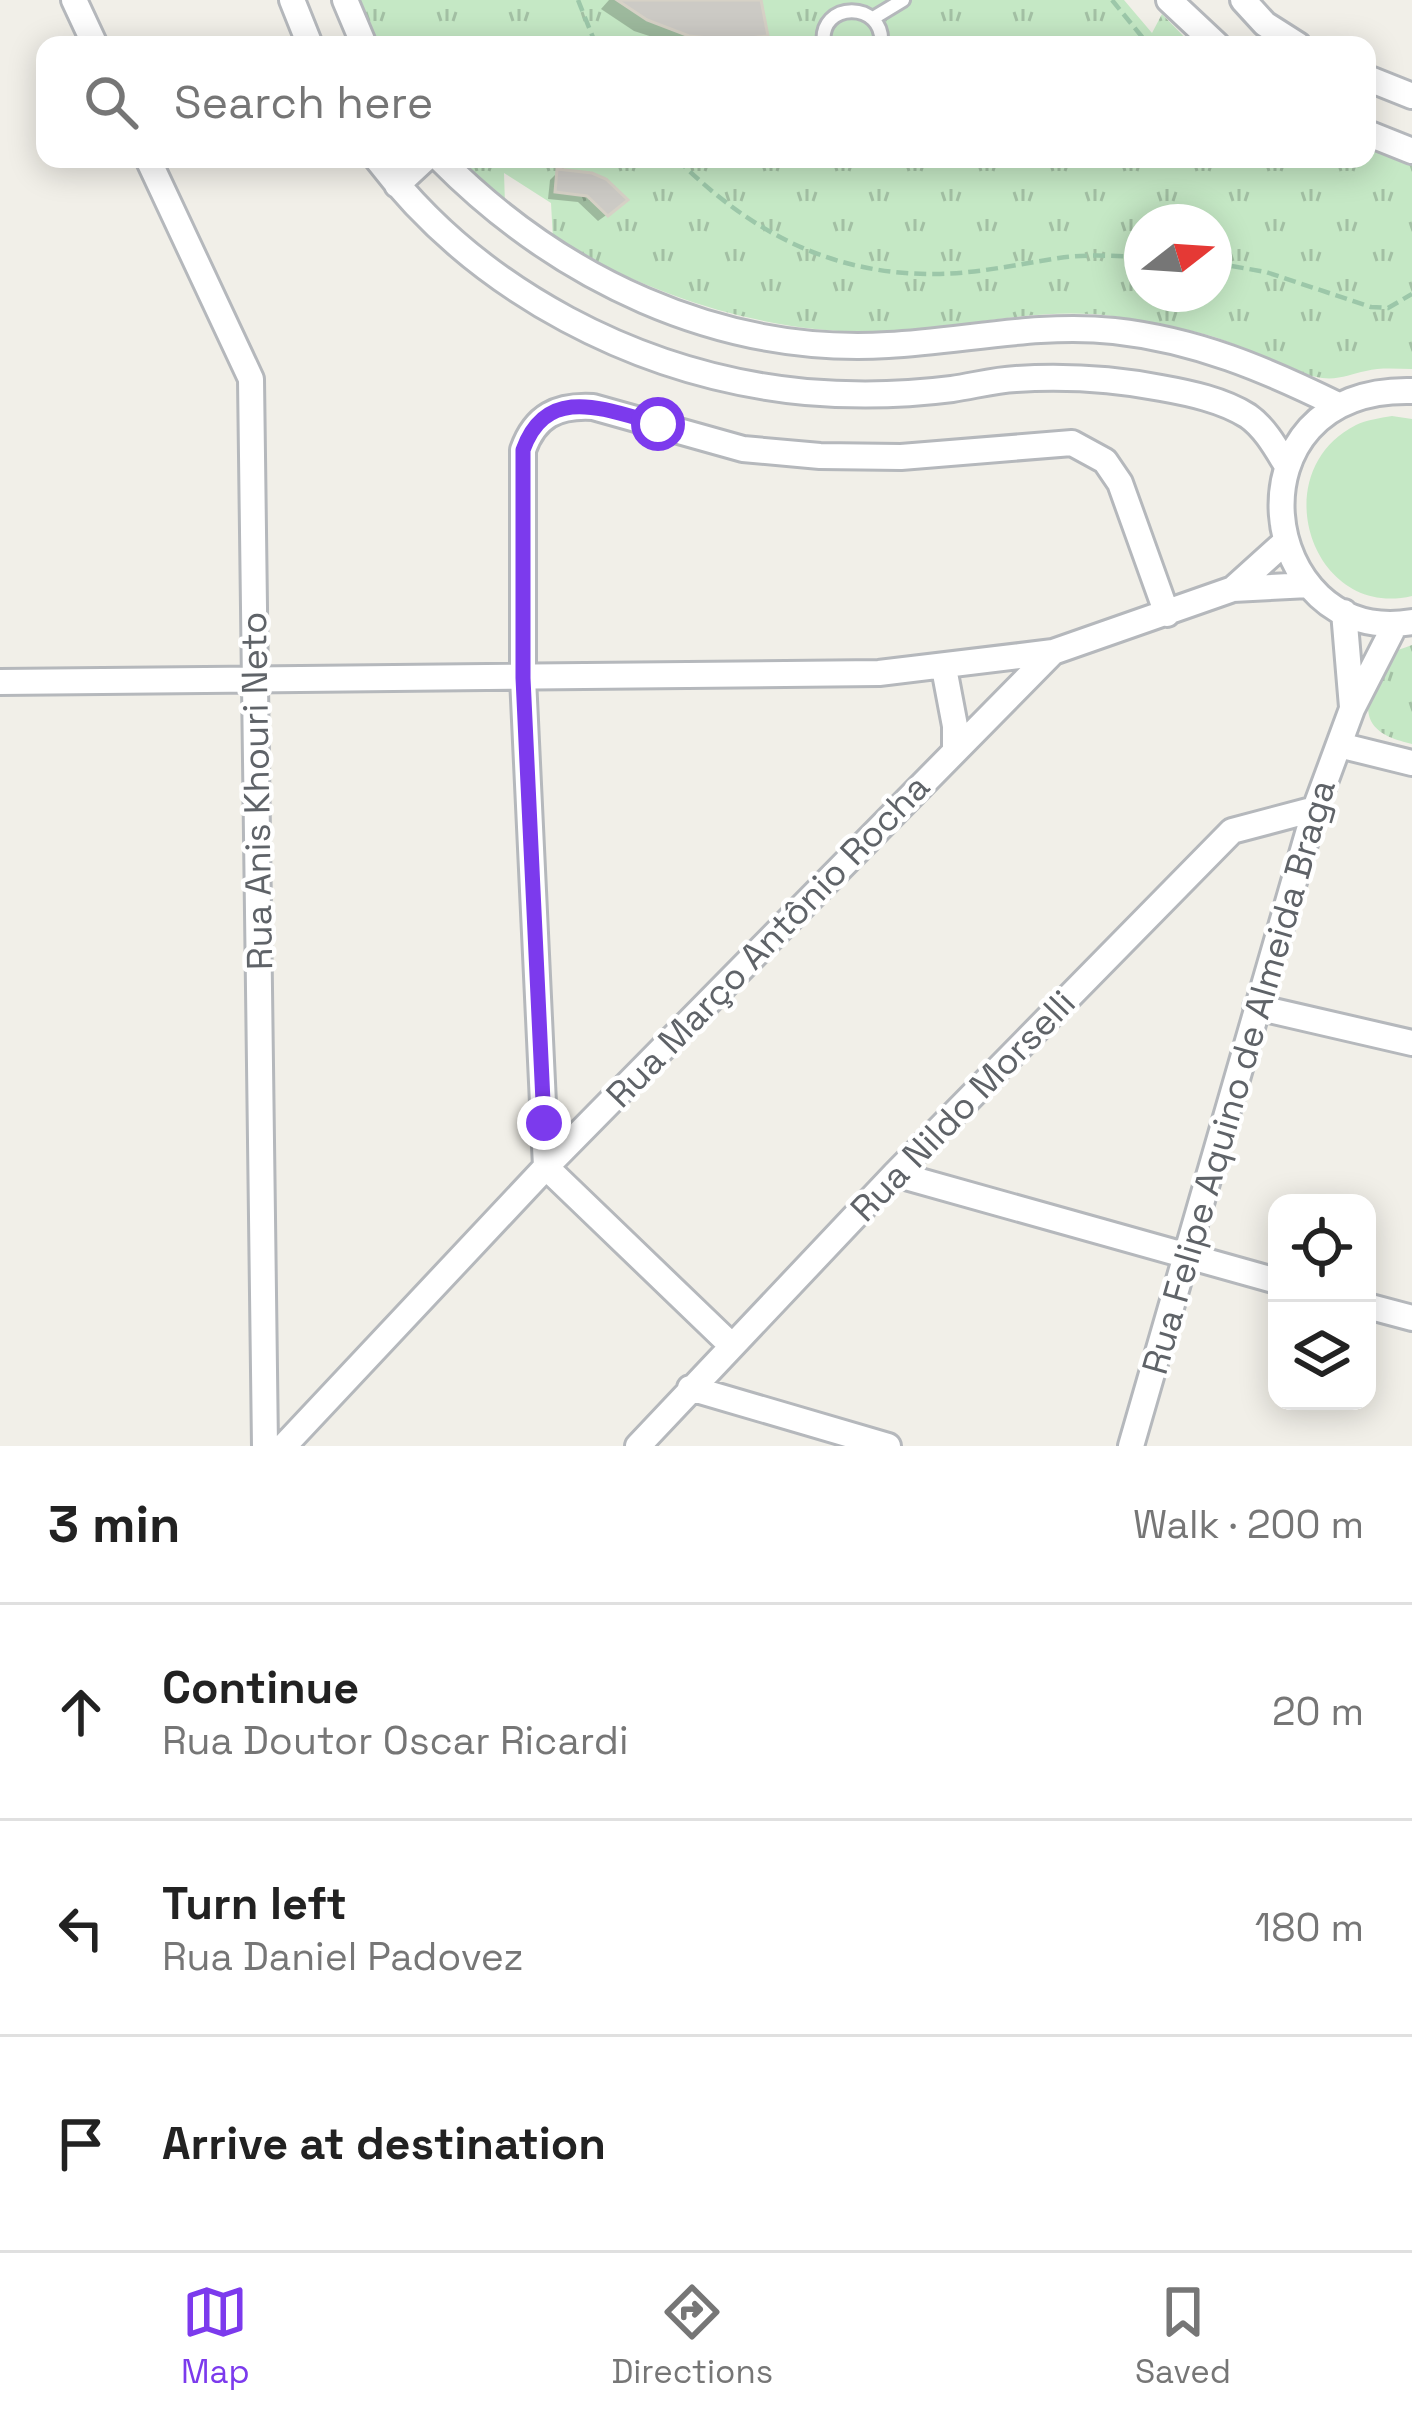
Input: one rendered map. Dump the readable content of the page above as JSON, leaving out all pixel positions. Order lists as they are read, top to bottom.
{
  "streets": {
    "street": [
      "Rua Anis Khouri Neto",
      "Rua Março Antônio Rocha",
      "Rua Felipe Aquino de Almeida Braga",
      "Rua Nildo Morselli"
    ]
  },
  "crossings": [
    ["Rua Felipe Aquino de Almeida Braga", "Rua Nildo Morselli"]
  ],
  "north": "right",
  "page": {
    "search": "Search here",
    "heading": ["3 min", "Walk · 200 m"],
    "list": [
      ["Continue", "Rua Doutor Oscar Ricardi", "20 m"],
      ["Turn left", "Rua Daniel Padovez", "180 m"],
      "Arrive at destination"
    ],
    "nav": ["Map", "Directions", "Saved"]
  }
}
